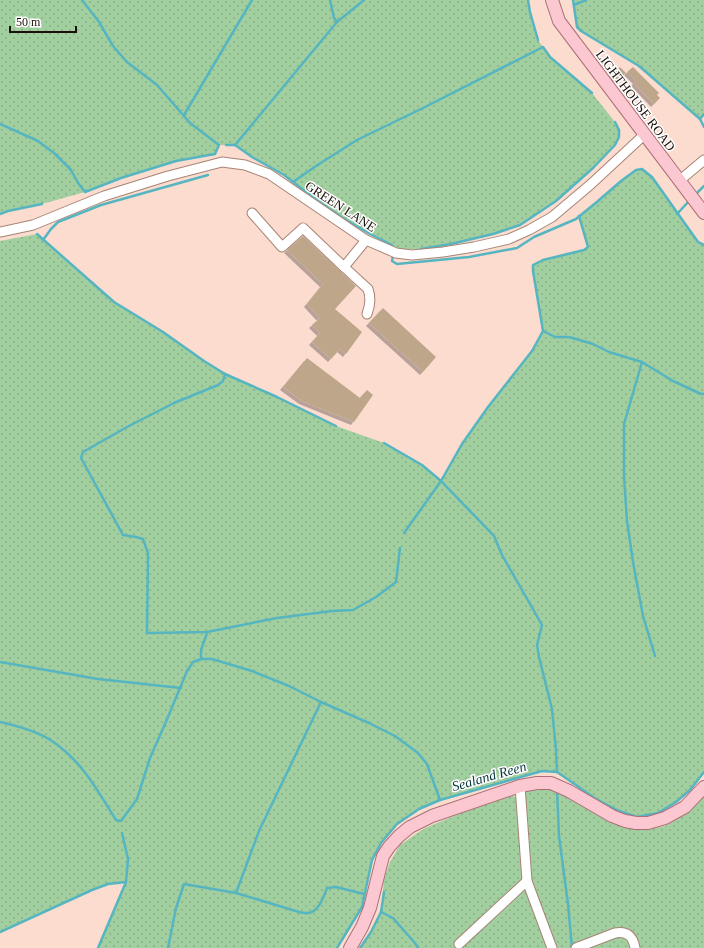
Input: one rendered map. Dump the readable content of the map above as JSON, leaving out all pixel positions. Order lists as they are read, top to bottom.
{
  "streets": {
    "main road": ["LIGHTHOUSE ROAD"],
    "street": ["GREEN LANE"]
  },
  "crossings": [
    ["LIGHTHOUSE ROAD", "GREEN LANE"]
  ],
  "water": ["Sealand Reen"],
  "scale_bar": "50 m"
}
